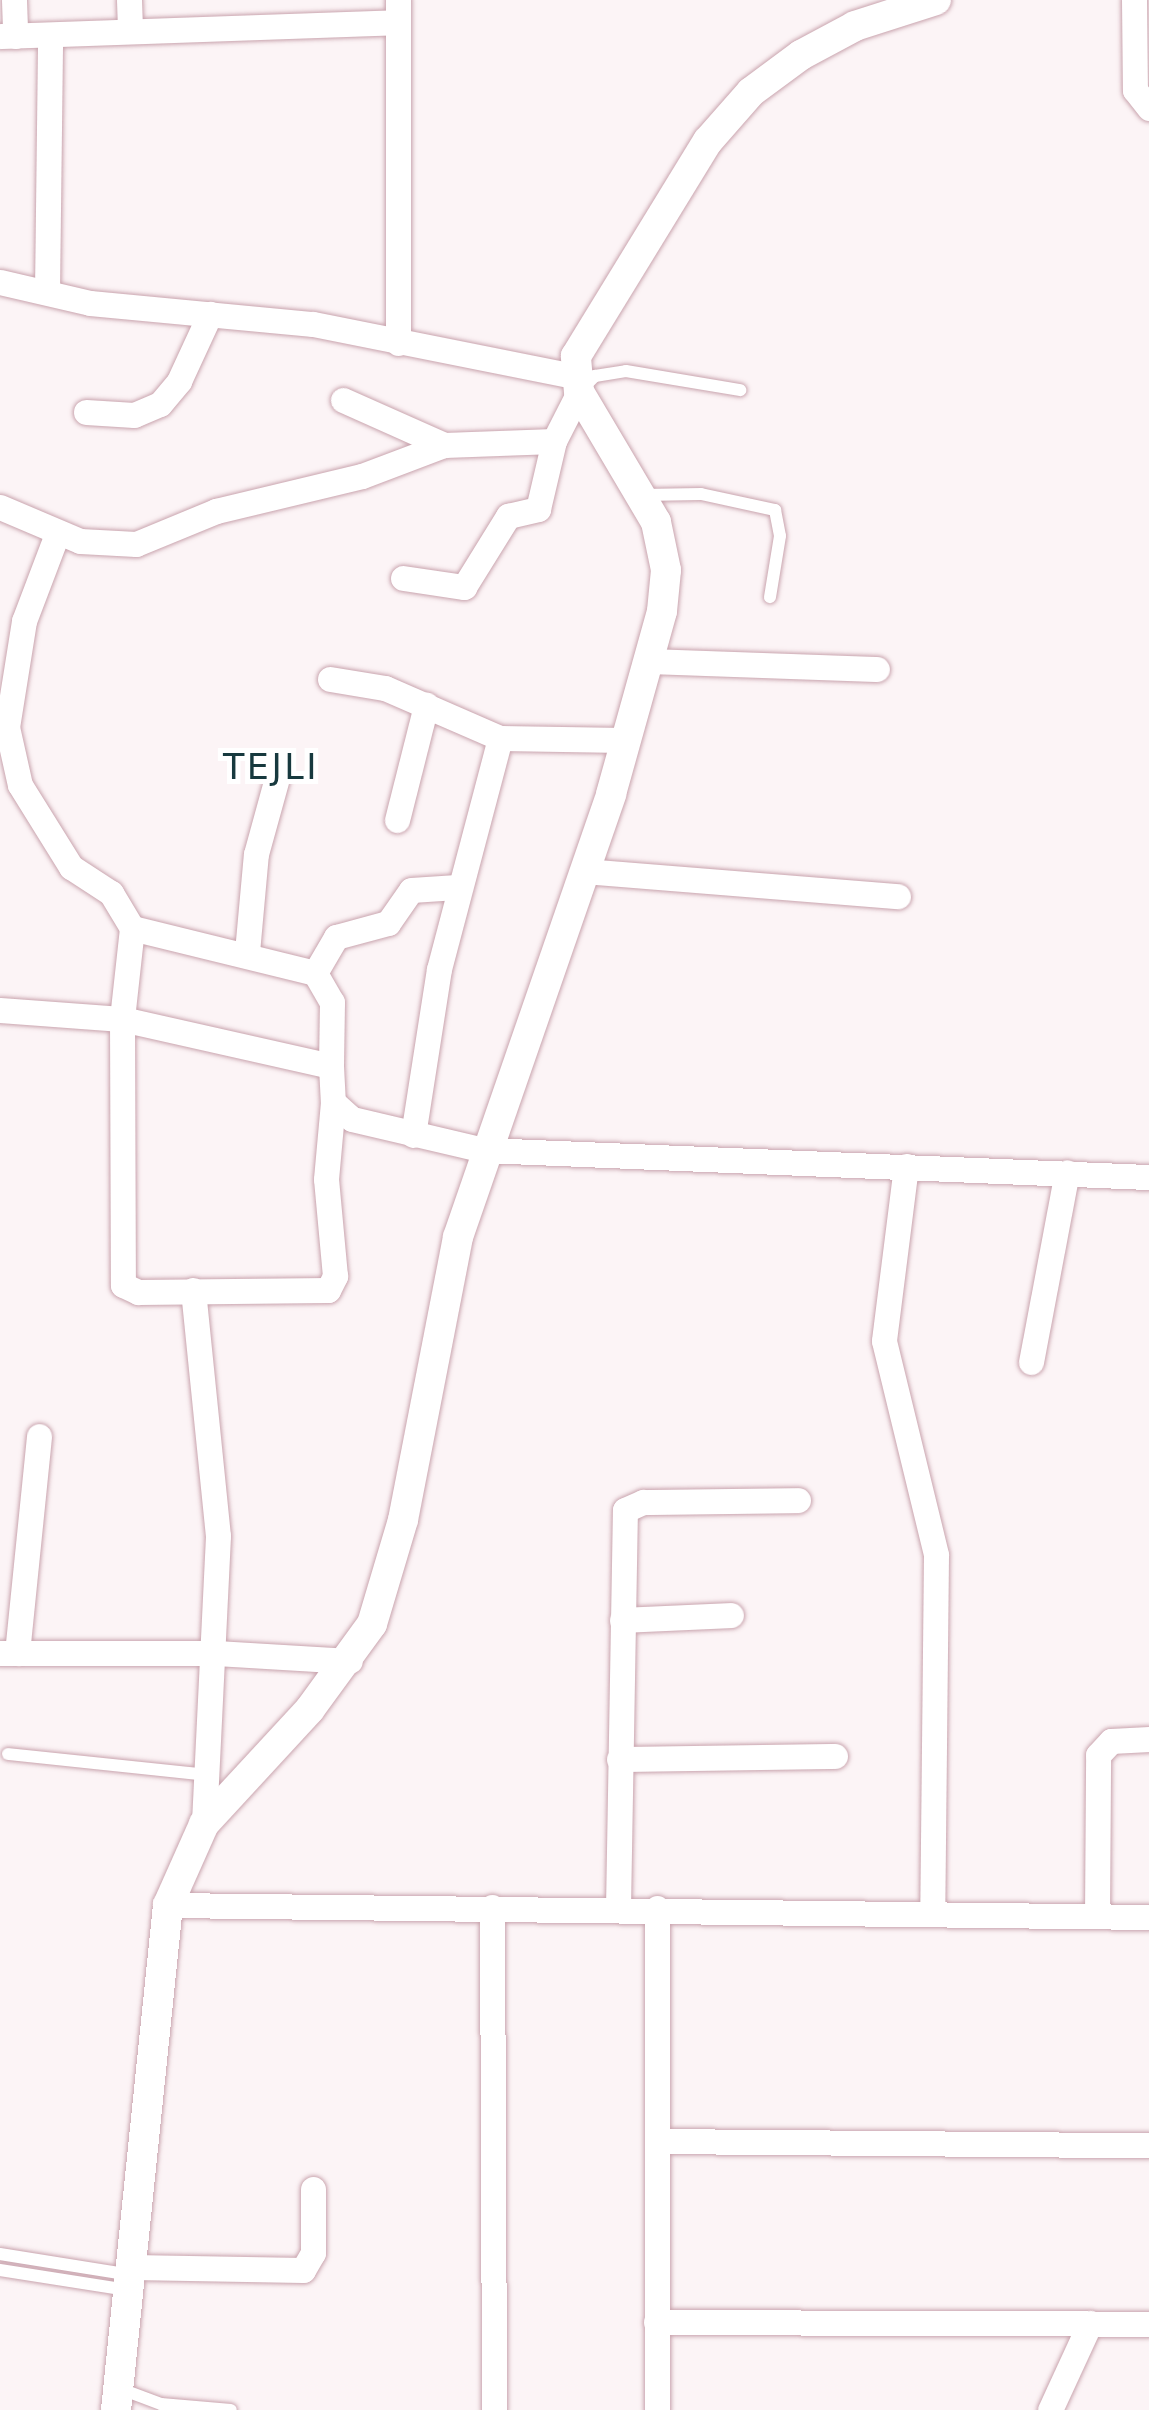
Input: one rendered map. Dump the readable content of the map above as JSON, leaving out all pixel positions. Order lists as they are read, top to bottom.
{
  "districts": ["TEJLI"]
}
